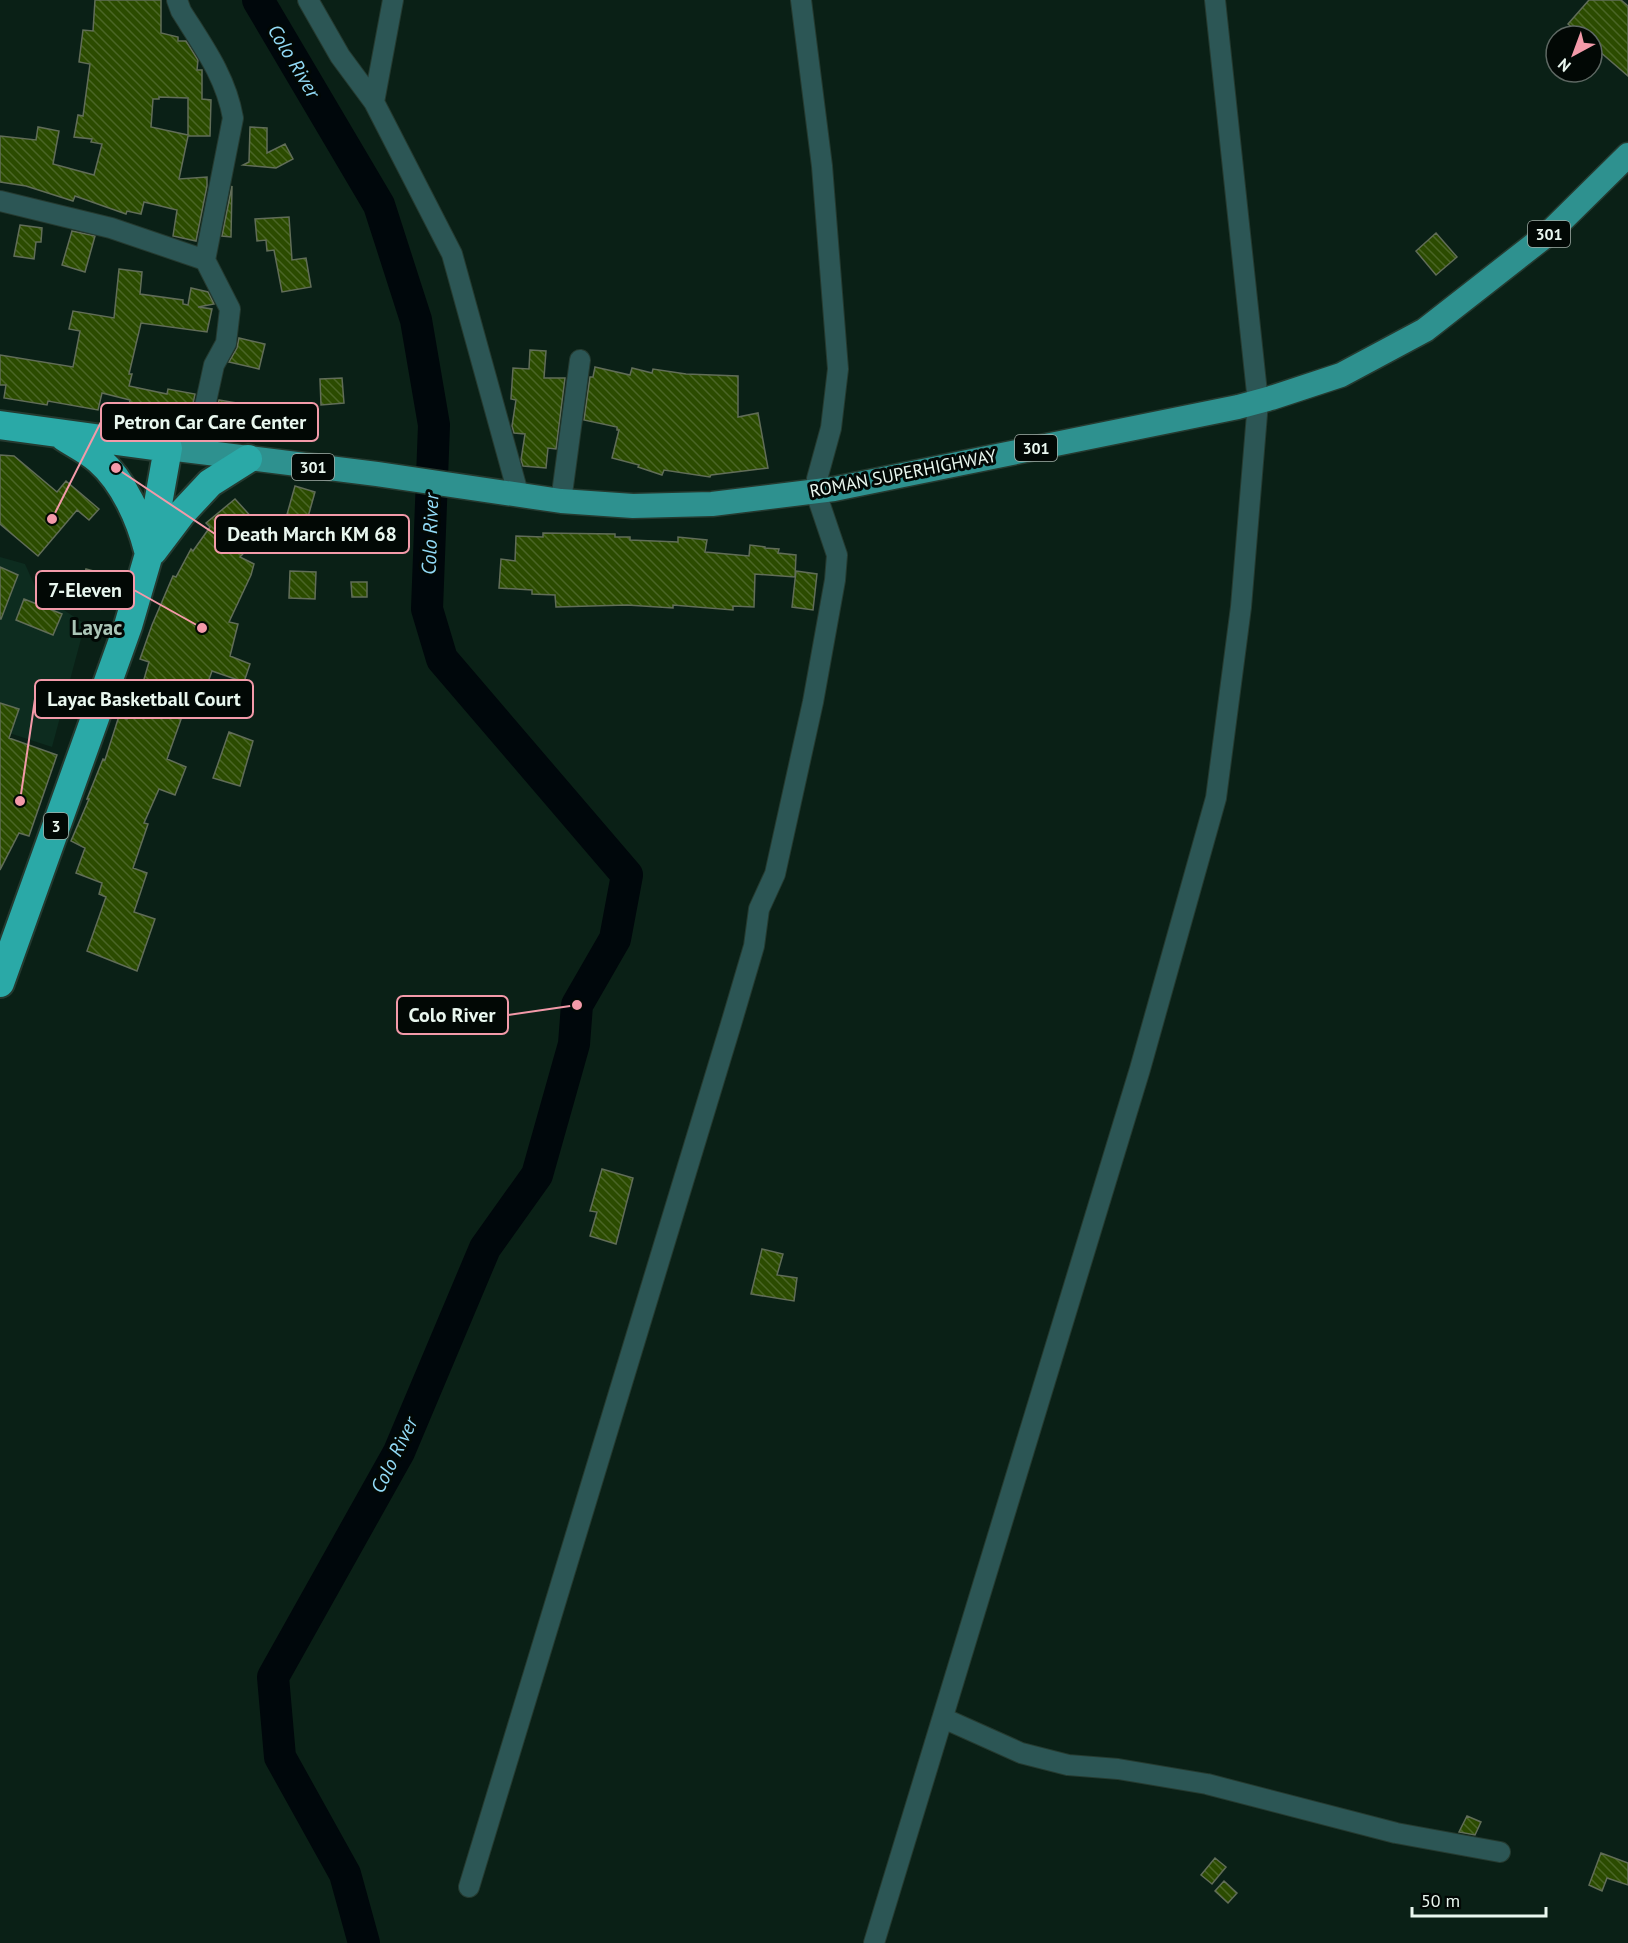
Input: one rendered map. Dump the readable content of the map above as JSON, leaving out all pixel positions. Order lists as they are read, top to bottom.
{
  "streets": {
    "highway": ["3"],
    "main road": ["301", "ROMAN SUPERHIGHWAY"]
  },
  "crossings": [
    ["ROMAN SUPERHIGHWAY", "3"]
  ],
  "districts": ["Layac"],
  "water": ["Colo River"],
  "places": [
    "Death March KM 68",
    "Petron Car Care Center",
    "7-Eleven",
    "Layac Basketball Court",
    "Colo River"
  ],
  "scale_bar": "50 m",
  "north": "bottom left"
}
